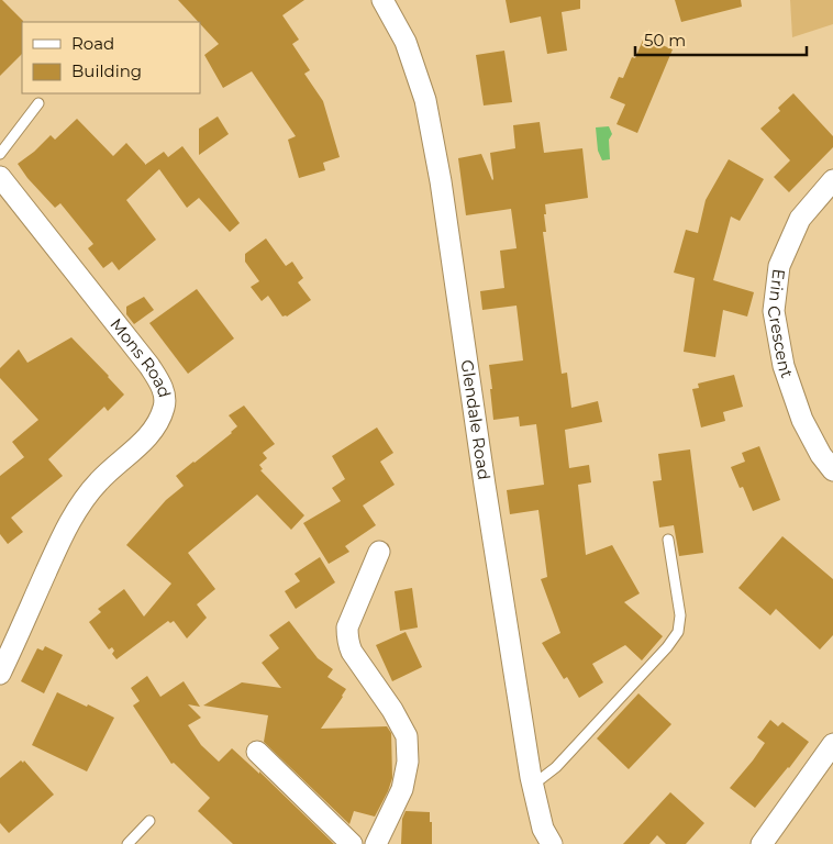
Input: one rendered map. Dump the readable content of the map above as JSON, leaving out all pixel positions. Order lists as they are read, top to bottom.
{
  "streets": {
    "street": ["Erin Crescent", "Mons Road", "Glendale Road"]
  },
  "legend": ["Road", "Building"],
  "scale_bar": "50 m"
}
